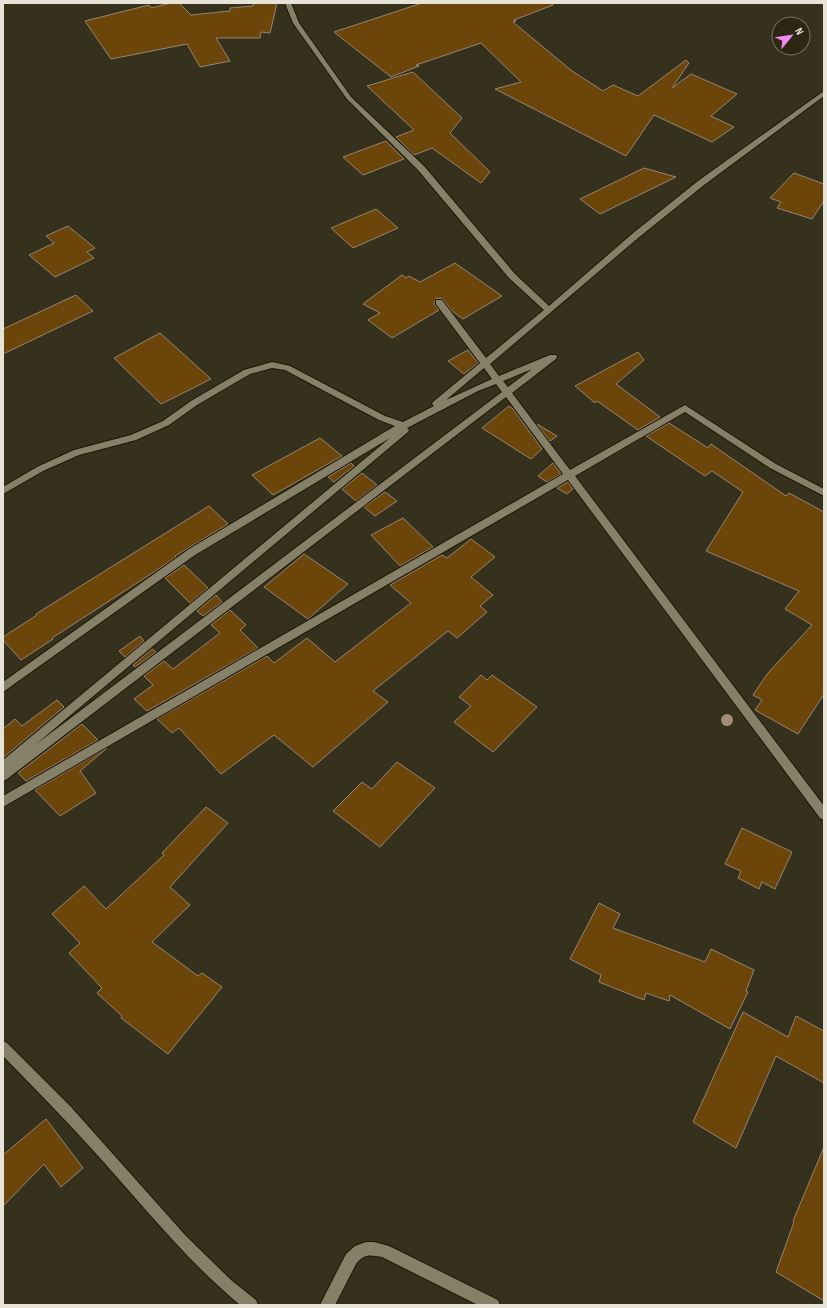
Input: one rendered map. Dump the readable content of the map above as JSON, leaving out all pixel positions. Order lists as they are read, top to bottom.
{
  "north": "top right"
}
